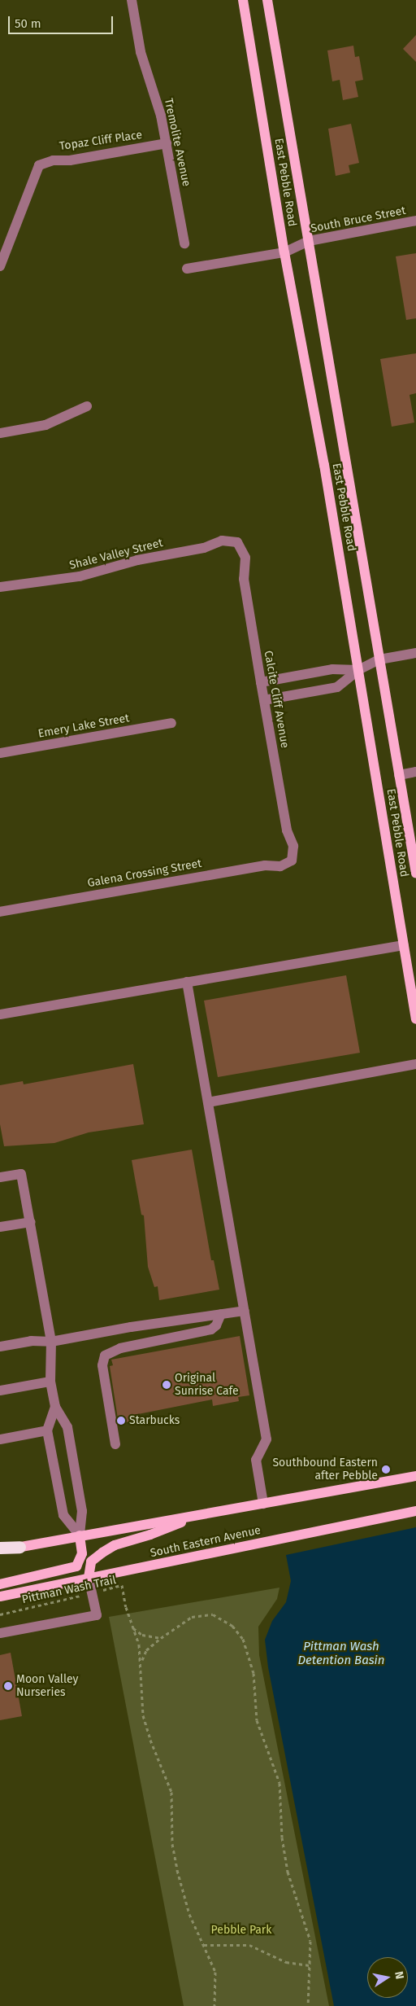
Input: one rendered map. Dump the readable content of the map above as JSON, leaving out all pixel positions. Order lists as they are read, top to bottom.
{
  "streets": {
    "main road": ["East Pebble Road", "South Eastern Avenue"],
    "street": [
      "Topaz Cliff Place",
      "Tremolite Avenue",
      "South Bruce Street",
      "Shale Valley Street",
      "Calcite Cliff Avenue",
      "Emery Lake Street",
      "Galena Crossing Street"
    ],
    "path": ["Pittman Wash Trail"]
  },
  "crossings": [
    ["Topaz Cliff Place", "Tremolite Avenue"],
    ["East Pebble Road", "South Bruce Street"],
    ["Shale Valley Street", "Calcite Cliff Avenue"],
    ["Calcite Cliff Avenue", "Galena Crossing Street"]
  ],
  "water": ["Pittman Wash Detention Basin"],
  "parks": ["Pebble Park"],
  "places": [
    "Original Sunrise Cafe",
    "Starbucks",
    "Southbound Eastern after Pebble",
    "Moon Valley Nurseries"
  ],
  "scale_bar": "50 m",
  "north": "right"
}
